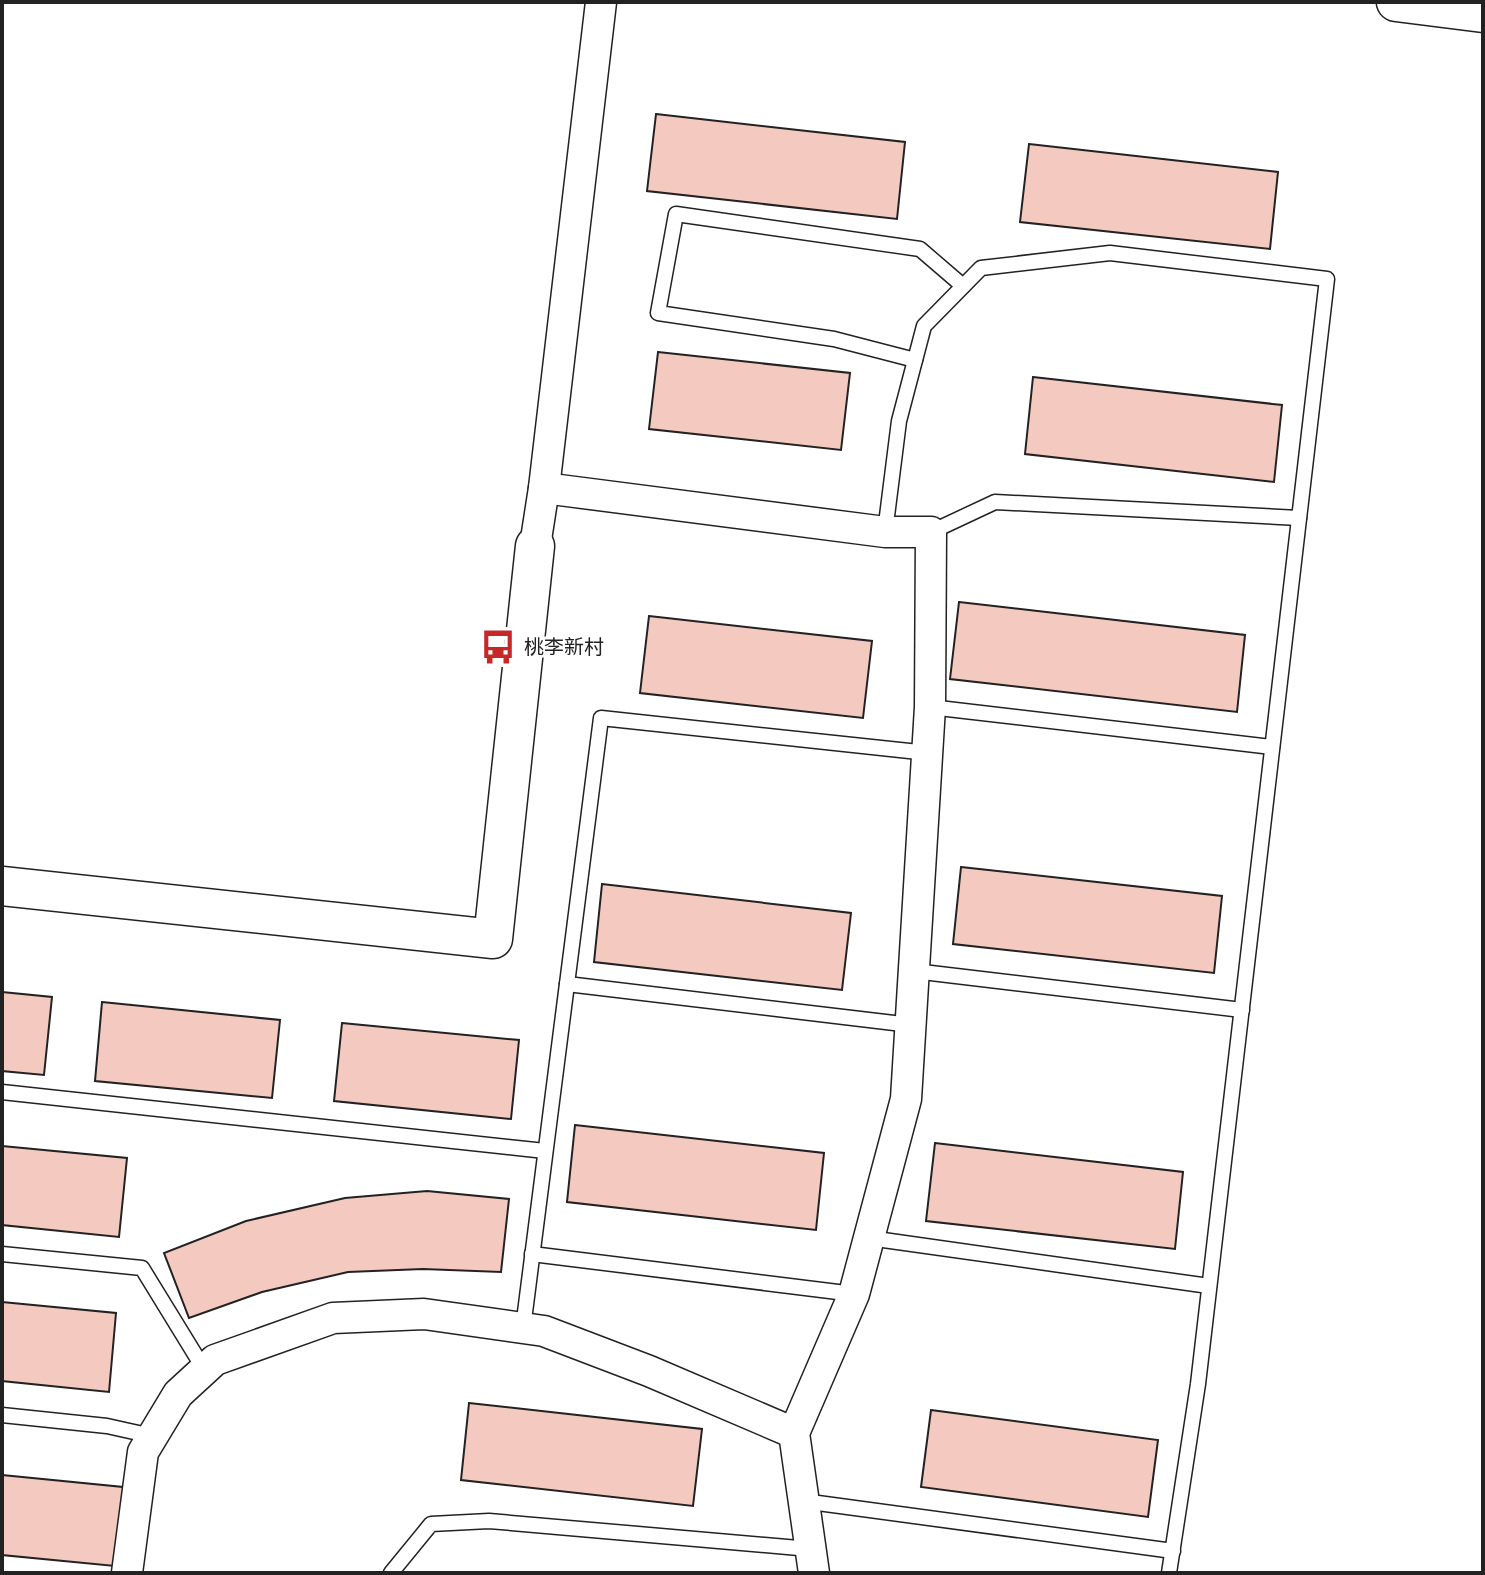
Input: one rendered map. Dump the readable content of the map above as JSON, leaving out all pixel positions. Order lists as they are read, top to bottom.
{
  "places": {
    "bus stop": ["桃李新村"]
  }
}
